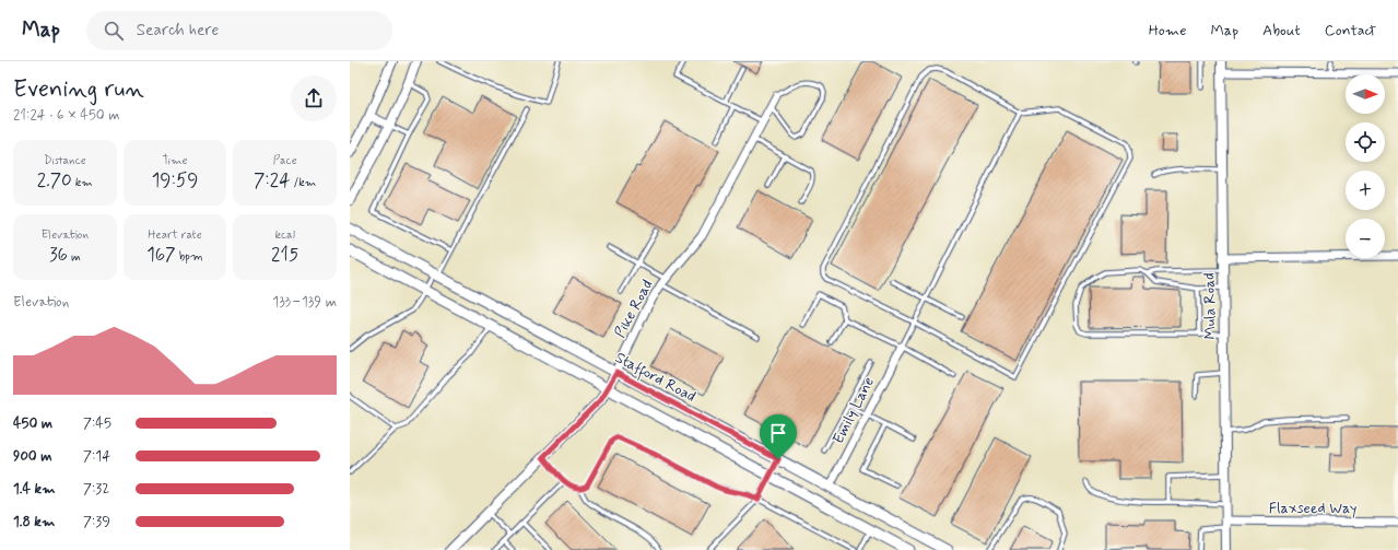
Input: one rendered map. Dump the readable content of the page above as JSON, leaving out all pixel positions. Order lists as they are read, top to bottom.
{
  "streets": {
    "main road": ["Stafford Road"],
    "street": [
      "Mula Road",
      "Pike Road",
      "Emily Lane",
      "Flaxseed Way"
    ]
  },
  "crossings": [
    ["Mula Road", "Flaxseed Way"],
    ["Pike Road", "Stafford Road"],
    ["Stafford Road", "Emily Lane"]
  ],
  "north": "right",
  "page": {
    "header": "Map",
    "search": "Search here",
    "nav": [
      "Home",
      "Map",
      "About",
      "Contact"
    ],
    "heading": ["Evening run", "21:24 · 6 × 450 m"],
    "map_buttons": ["+", "−"],
    "stats": [
      ["Distance", "2.70 km"],
      ["Time", "19:59"],
      ["Pace", "7:24 /km"],
      ["Elevation", "36 m"],
      ["Heart rate", "167 bpm"],
      ["kcal", "215"]
    ],
    "chart": ["Elevation", "133–139 m"],
    "list": [
      {
        "name": "450 m",
        "note": "7:45"
      },
      {
        "name": "900 m",
        "note": "7:14"
      },
      {
        "name": "1.4 km",
        "note": "7:32"
      },
      {
        "name": "1.8 km",
        "note": "7:39"
      }
    ]
  }
}
